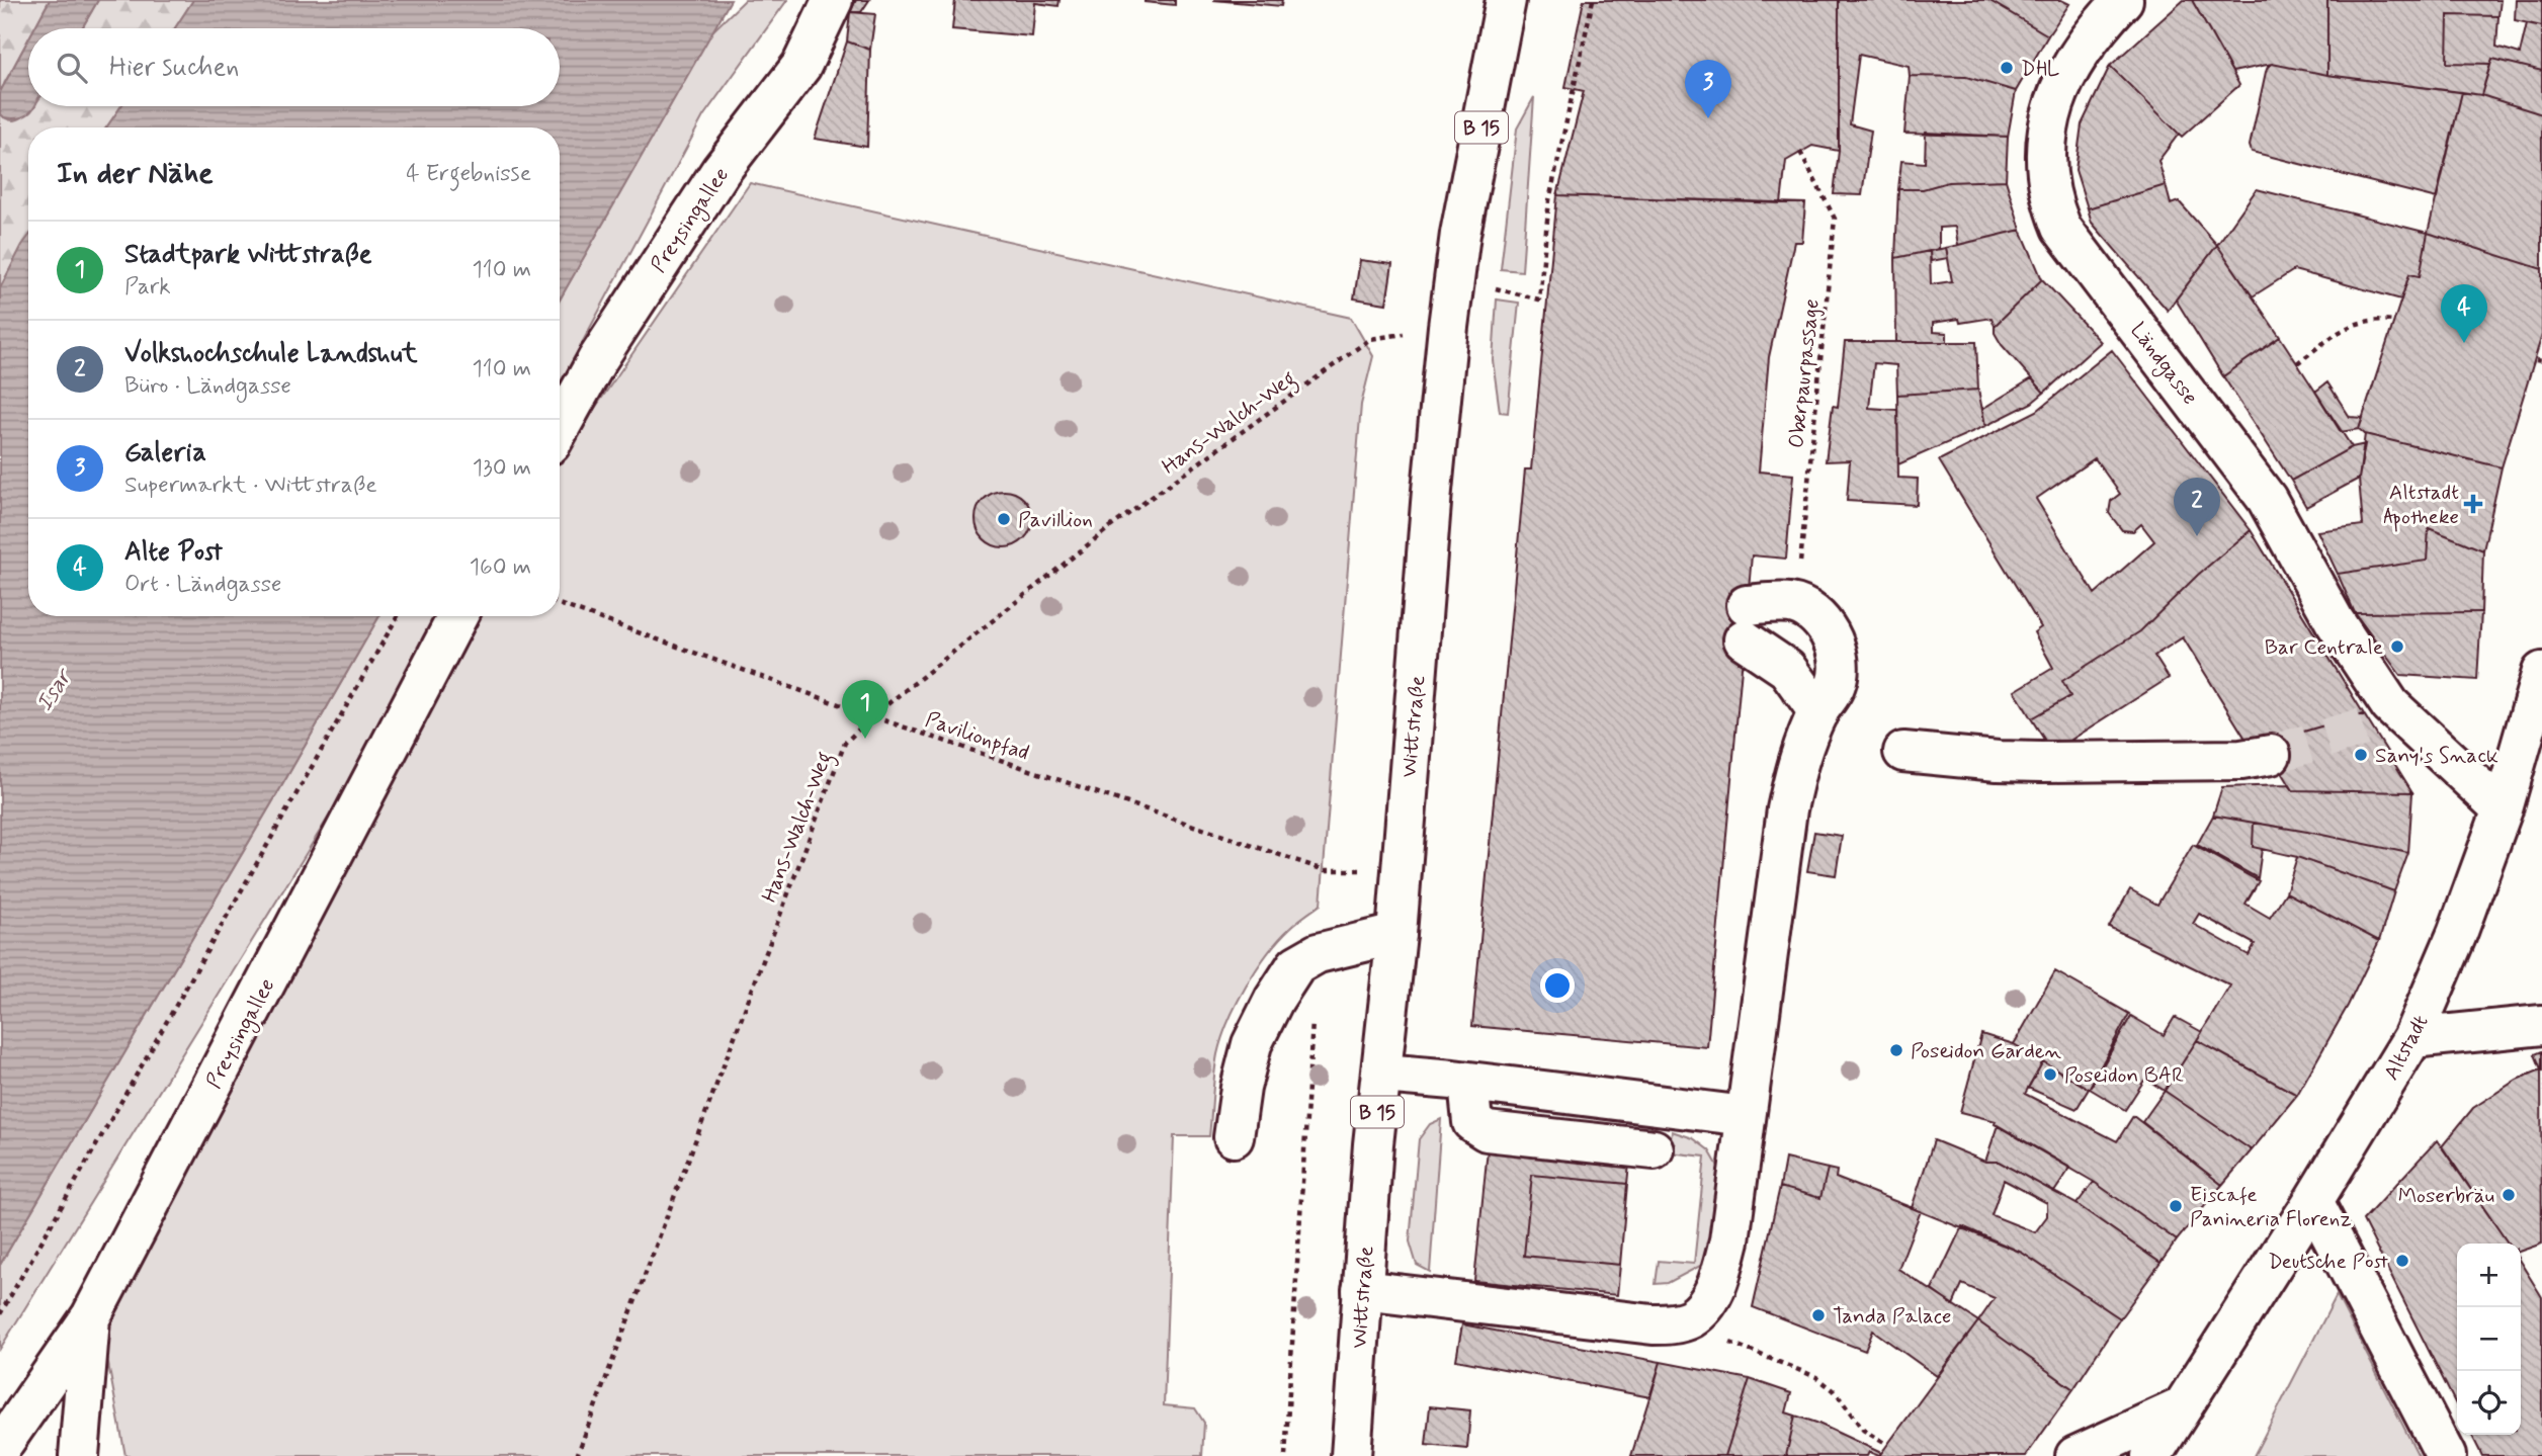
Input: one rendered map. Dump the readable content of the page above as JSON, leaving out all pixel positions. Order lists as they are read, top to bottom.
{
  "streets": {
    "street": [
      "B 15",
      "Preysingallee",
      "Ländgasse",
      "Wittstraße",
      "Altstadt"
    ],
    "path": ["Oberpaurpassage", "Hans-Walch-Weg", "Pavilionpfad"]
  },
  "crossings": [
    ["Ländgasse", "Altstadt"],
    ["Hans-Walch-Weg", "Wittstraße"],
    ["Hans-Walch-Weg", "Pavilionpfad"],
    ["Wittstraße", "Pavilionpfad"]
  ],
  "water": ["Isar"],
  "places": {
    "other": [
      "DHL",
      "Pavillion",
      "Bar Centrale",
      "Sany's Snack",
      "Poseidon Garden",
      "Poseidon BAR",
      "Moserbräu",
      "Eiscafe Panineria Florenz",
      "Deutsche Post",
      "Tanda Palace"
    ],
    "health": ["Altstadt Apotheke"]
  },
  "page": {
    "search": "Hier suchen",
    "pins": [
      "3",
      "4",
      "2",
      "1"
    ],
    "heading": ["In der Nähe", "4 Ergebnisse"],
    "list": [
      {
        "mark": "1",
        "name": "Stadtpark Wittstraße",
        "note": "Park",
        "value": "110 m"
      },
      {
        "mark": "2",
        "name": "Volkshochschule Landshut",
        "note": "Büro · Ländgasse",
        "value": "110 m"
      },
      {
        "mark": "3",
        "name": "Galeria",
        "note": "Supermarkt · Wittstraße",
        "value": "130 m"
      },
      {
        "mark": "4",
        "name": "Alte Post",
        "note": "Ort · Ländgasse",
        "value": "160 m"
      }
    ],
    "map_buttons": ["+", "−"]
  }
}
